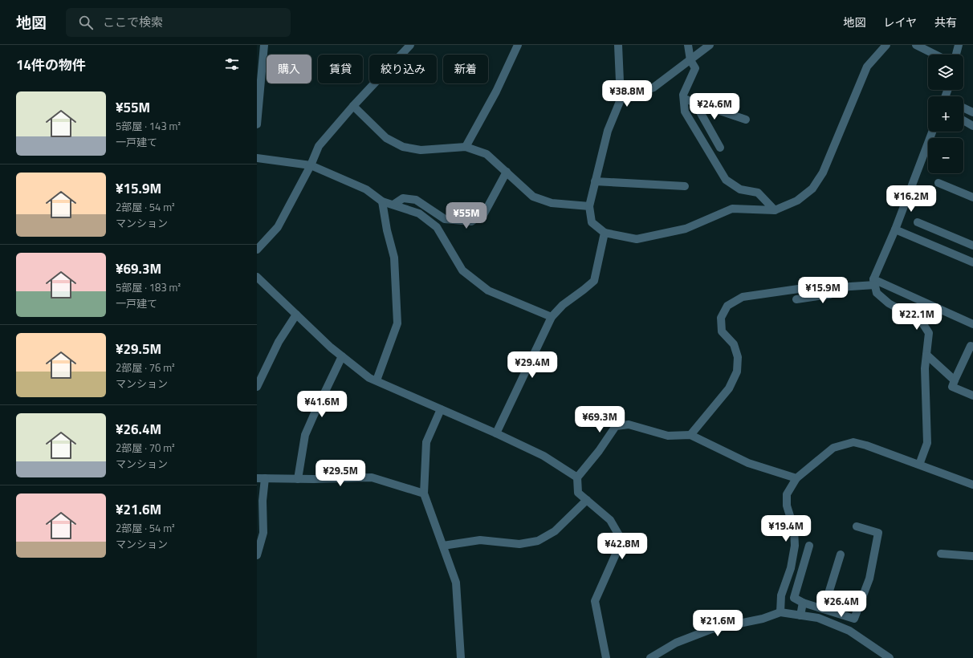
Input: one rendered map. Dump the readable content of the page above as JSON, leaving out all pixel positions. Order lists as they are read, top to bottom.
{
  "page": {
    "header": "地図",
    "search": "ここで検索",
    "nav": ["地図", "レイヤ", "共有"],
    "heading": "14件の物件",
    "map_buttons": ["+", "−"],
    "chip": [
      "購入",
      "賃貸",
      "絞り込み",
      "新着"
    ],
    "price": [
      "¥38.8M",
      "¥24.6M",
      "¥16.2M",
      "¥55M",
      "¥15.9M",
      "¥22.1M",
      "¥29.4M",
      "¥41.6M",
      "¥69.3M",
      "¥29.5M",
      "¥19.4M",
      "¥42.8M",
      "¥26.4M",
      "¥21.6M"
    ],
    "list": [
      {
        "name": "¥55M",
        "note": "5部屋 · 143 m² · 一戸建て"
      },
      {
        "name": "¥15.9M",
        "note": "2部屋 · 54 m² · マンション"
      },
      {
        "name": "¥69.3M",
        "note": "5部屋 · 183 m² · 一戸建て"
      },
      {
        "name": "¥29.5M",
        "note": "2部屋 · 76 m² · マンション"
      },
      {
        "name": "¥26.4M",
        "note": "2部屋 · 70 m² · マンション"
      },
      {
        "name": "¥21.6M",
        "note": "2部屋 · 54 m² · マンション"
      }
    ]
  }
}
